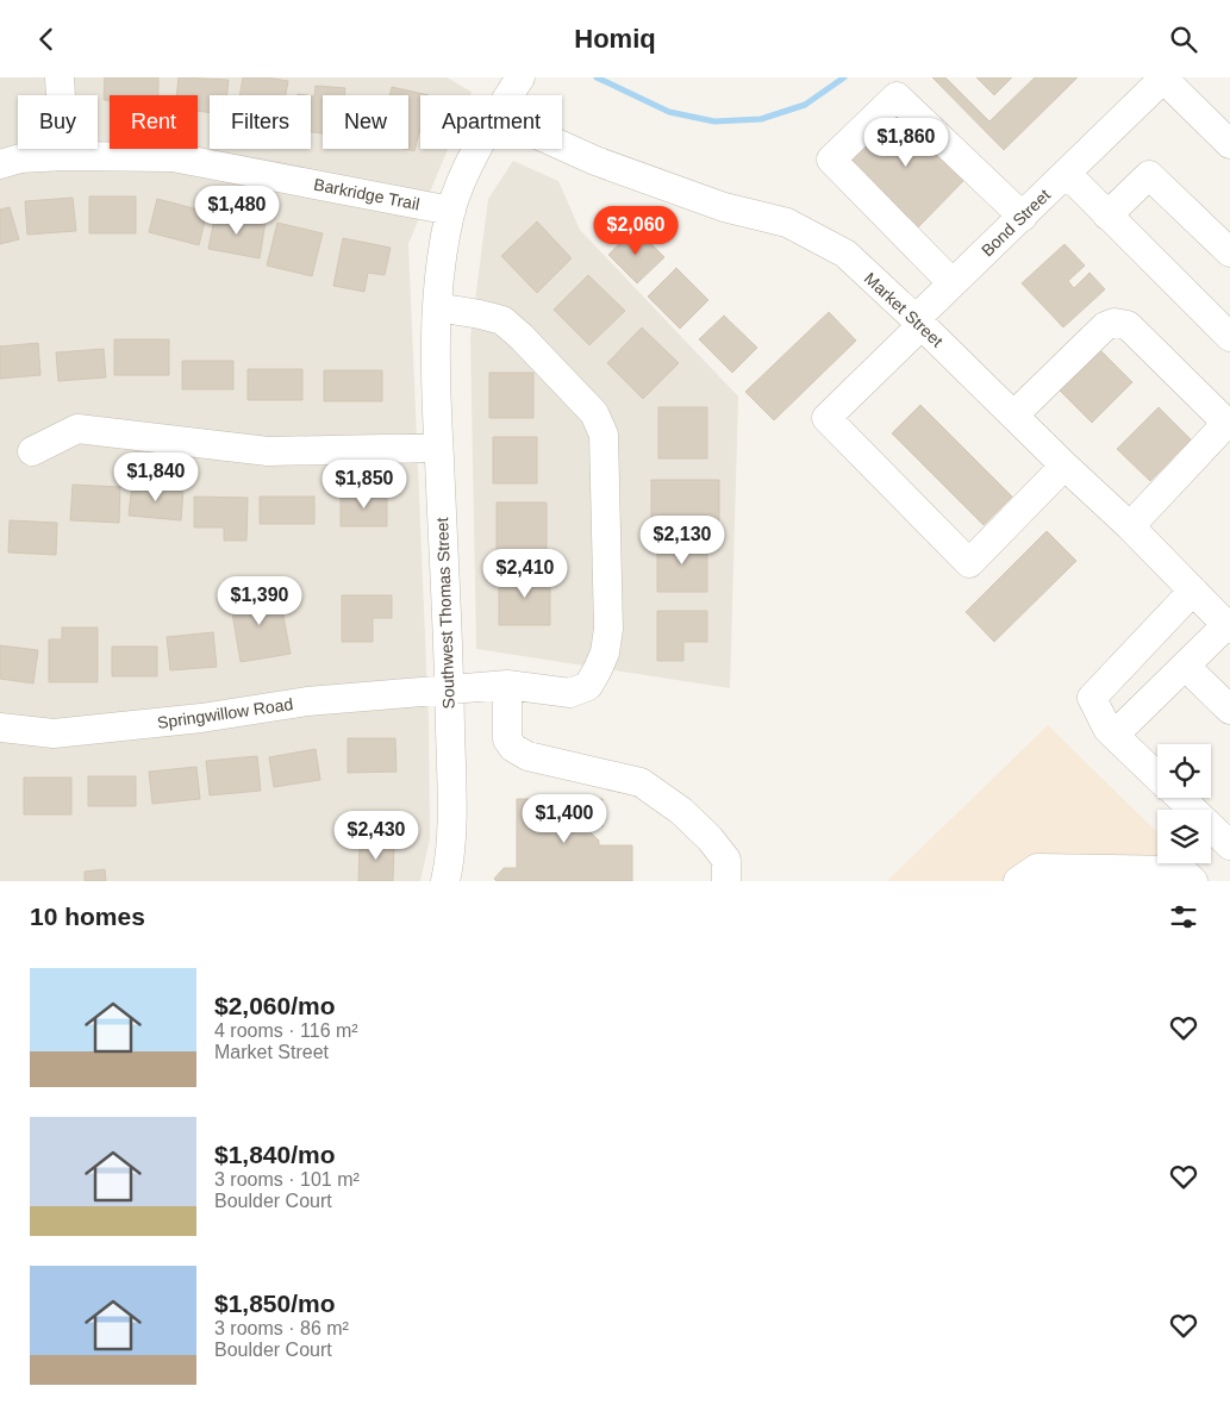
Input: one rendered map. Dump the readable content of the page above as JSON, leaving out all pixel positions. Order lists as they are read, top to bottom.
{
  "streets": {
    "street": [
      "Barkridge Trail",
      "Bond Street",
      "Market Street",
      "Southwest Thomas Street",
      "Springwillow Road"
    ]
  },
  "crossings": [
    ["Barkridge Trail", "Southwest Thomas Street"],
    ["Bond Street", "Market Street"],
    ["Southwest Thomas Street", "Springwillow Road"]
  ],
  "page": {
    "header": "Homiq",
    "chip": [
      "Buy",
      "Rent",
      "Filters",
      "New",
      "Apartment"
    ],
    "price": [
      "$1,860",
      "$1,480",
      "$2,060",
      "$1,840",
      "$1,850",
      "$2,130",
      "$2,410",
      "$1,390",
      "$1,400",
      "$2,430"
    ],
    "heading": "10 homes",
    "list": [
      {
        "name": "$2,060/mo",
        "note": "4 rooms · 116 m² · Market Street"
      },
      {
        "name": "$1,840/mo",
        "note": "3 rooms · 101 m² · Boulder Court"
      },
      {
        "name": "$1,850/mo",
        "note": "3 rooms · 86 m² · Boulder Court"
      }
    ]
  }
}
